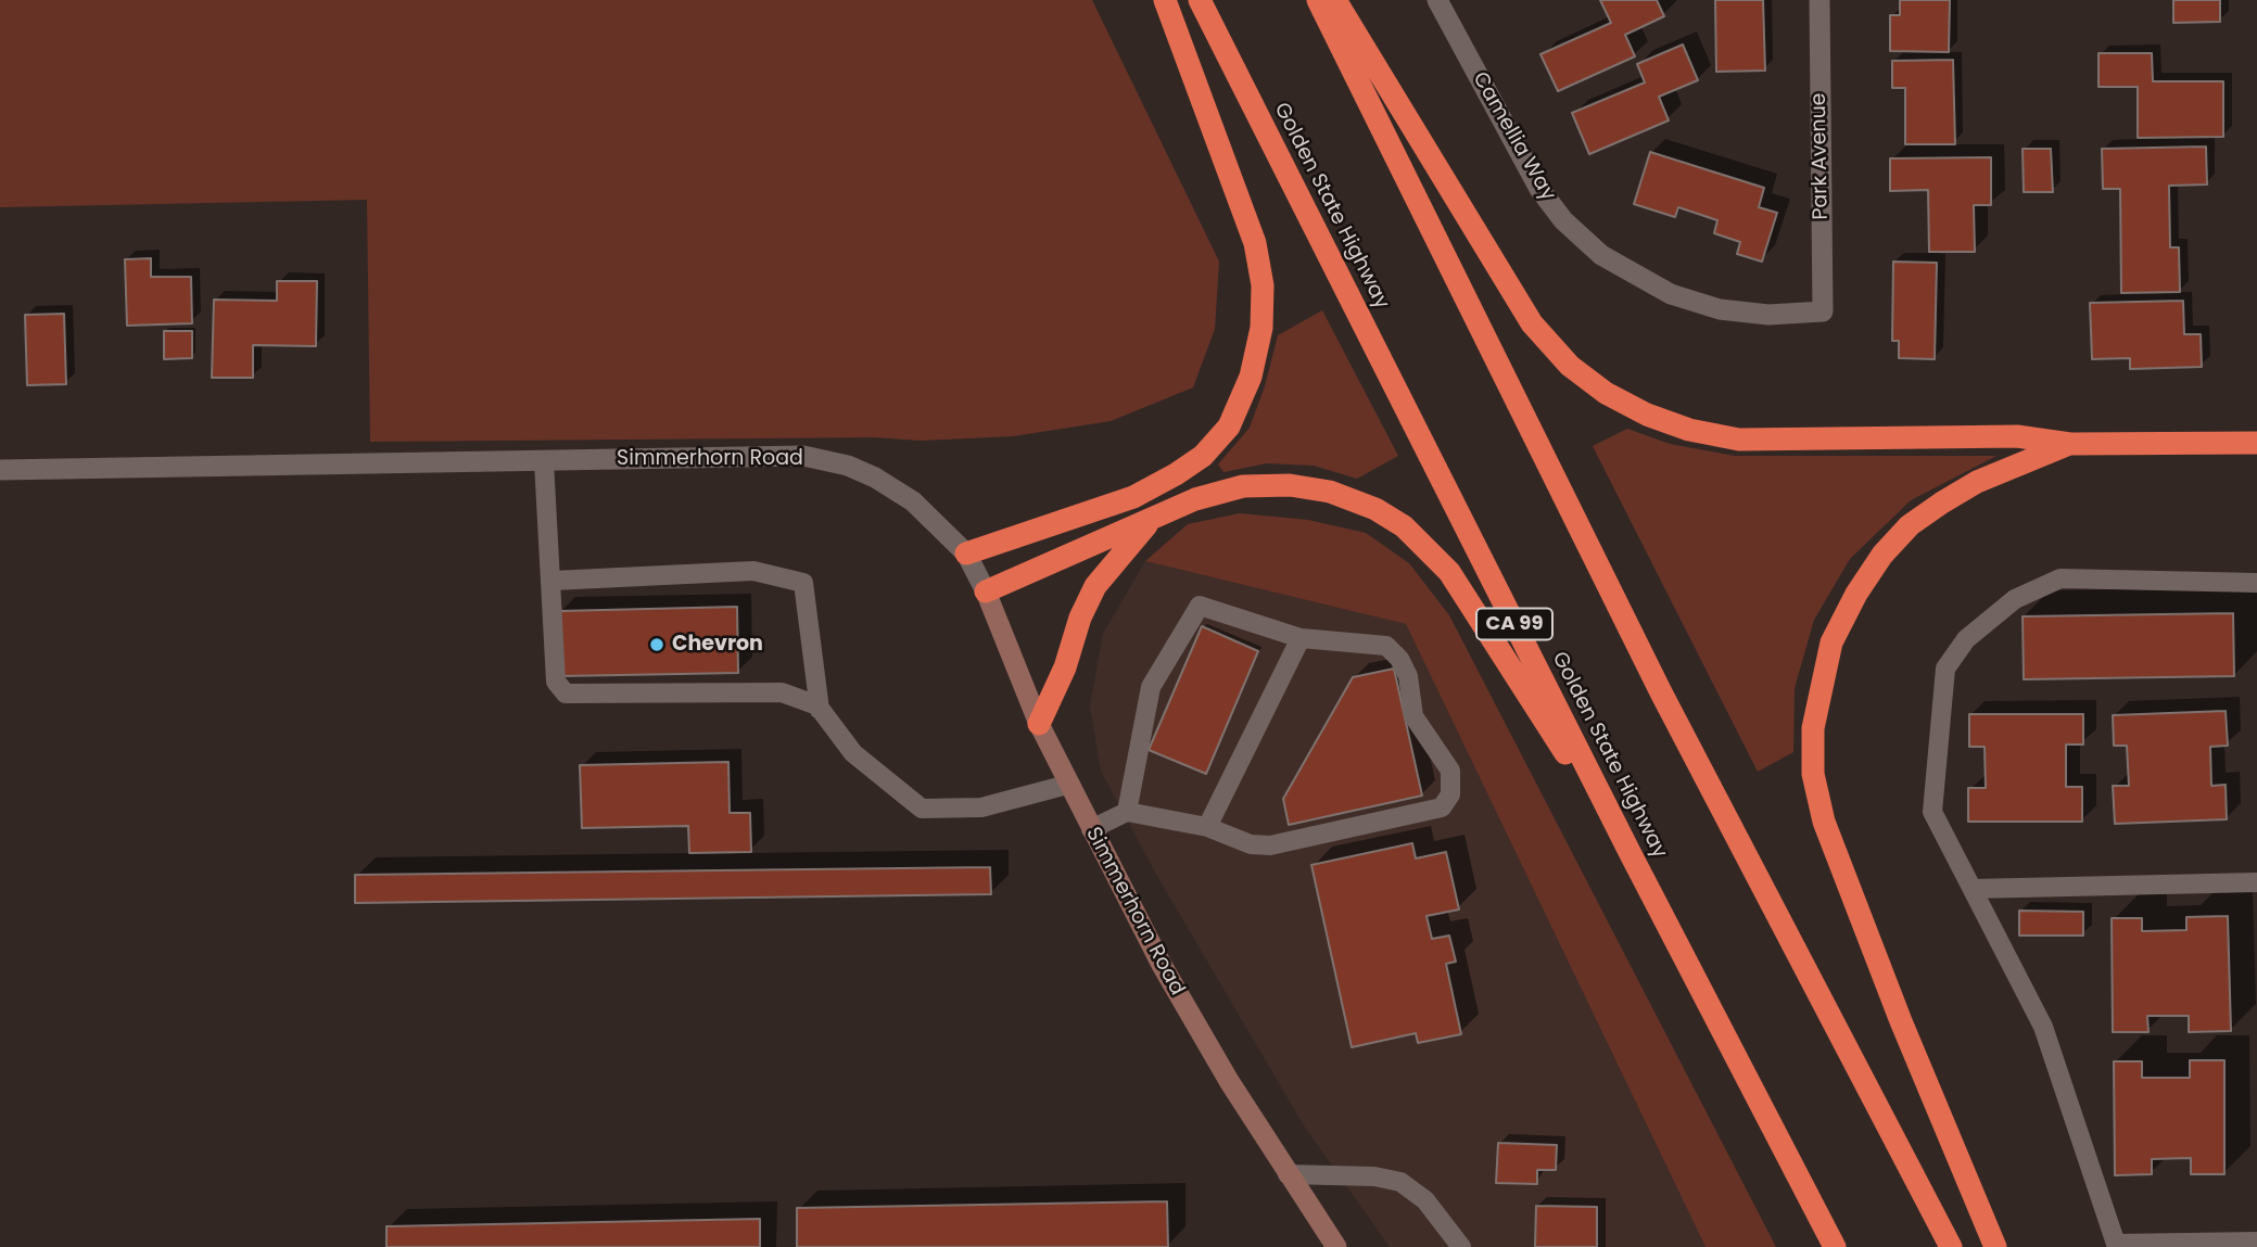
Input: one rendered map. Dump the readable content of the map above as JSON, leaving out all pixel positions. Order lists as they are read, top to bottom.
{
  "streets": {
    "highway": ["Golden State Highway", "CA 99"],
    "main road": ["Simmerhorn Road"],
    "street": ["Camellia Way", "Park Avenue"]
  },
  "crossings": [
    ["Camellia Way", "Park Avenue"]
  ],
  "places": ["Chevron"]
}
